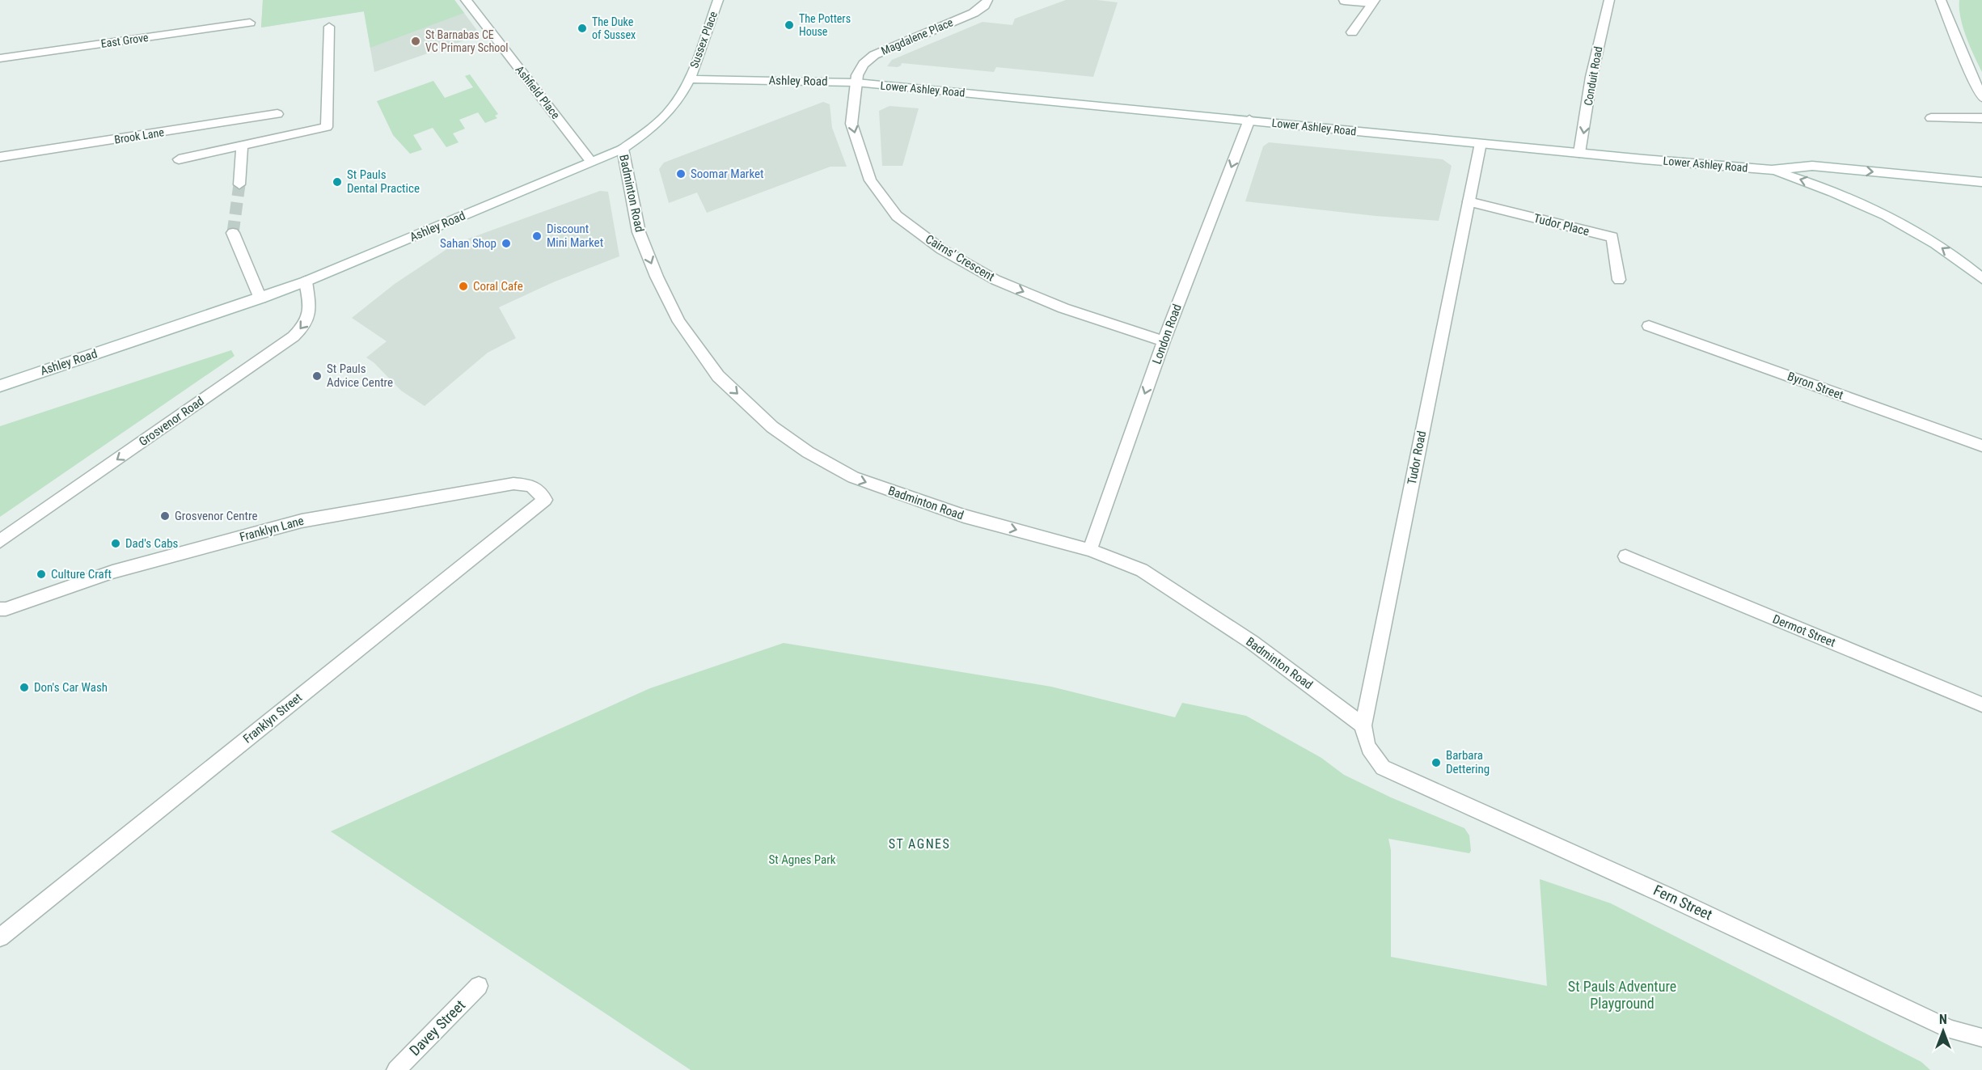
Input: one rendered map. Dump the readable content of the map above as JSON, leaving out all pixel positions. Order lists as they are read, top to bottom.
{
  "streets": {
    "street": [
      "Magdalene Place",
      "Sussex Place",
      "East Grove",
      "Conduit Road",
      "Ashley Road",
      "Lower Ashley Road",
      "Ashfield Place",
      "Brook Lane",
      "Badminton Road",
      "Tudor Place",
      "Cairns' Crescent",
      "London Road",
      "Byron Street",
      "Grosvenor Road",
      "Tudor Road",
      "Franklyn Lane",
      "Dermot Street",
      "Franklyn Street",
      "Fern Street",
      "Davey Street"
    ]
  },
  "crossings": [
    ["Magdalene Place", "Ashley Road"],
    ["Magdalene Place", "Lower Ashley Road"],
    ["Magdalene Place", "Cairns' Crescent"],
    ["Sussex Place", "Ashley Road"],
    ["Conduit Road", "Lower Ashley Road"],
    ["Ashley Road", "Lower Ashley Road"],
    ["Ashley Road", "Ashfield Place"],
    ["Ashley Road", "Badminton Road"],
    ["Ashley Road", "Cairns' Crescent"],
    ["Ashley Road", "Grosvenor Road"],
    ["Lower Ashley Road", "Cairns' Crescent"],
    ["Lower Ashley Road", "London Road"],
    ["Lower Ashley Road", "Tudor Road"],
    ["Badminton Road", "London Road"],
    ["Badminton Road", "Tudor Road"],
    ["Tudor Place", "Tudor Road"],
    ["Cairns' Crescent", "London Road"],
    ["Tudor Road", "Fern Street"],
    ["Franklyn Lane", "Franklyn Street"]
  ],
  "one_way": [
    "Conduit Road",
    "Badminton Road",
    "Cairns' Crescent",
    "London Road",
    "Grosvenor Road"
  ],
  "districts": ["ST AGNES"],
  "parks": ["St Agnes Park", "St Pauls Adventure Playground"],
  "places": [
    "The Potters House",
    "The Duke of Sussex",
    "St Barnabas CE VC Primary School",
    "Soomar Market",
    "St Pauls Dental Practice",
    "Discount Mini Market",
    "Sahan Shop",
    "Coral Cafe",
    "St Pauls Advice Centre",
    "Grosvenor Centre",
    "Dad's Cabs",
    "Culture Craft",
    "Don's Car Wash",
    "Barbara Dettering"
  ],
  "north": "top"
}
